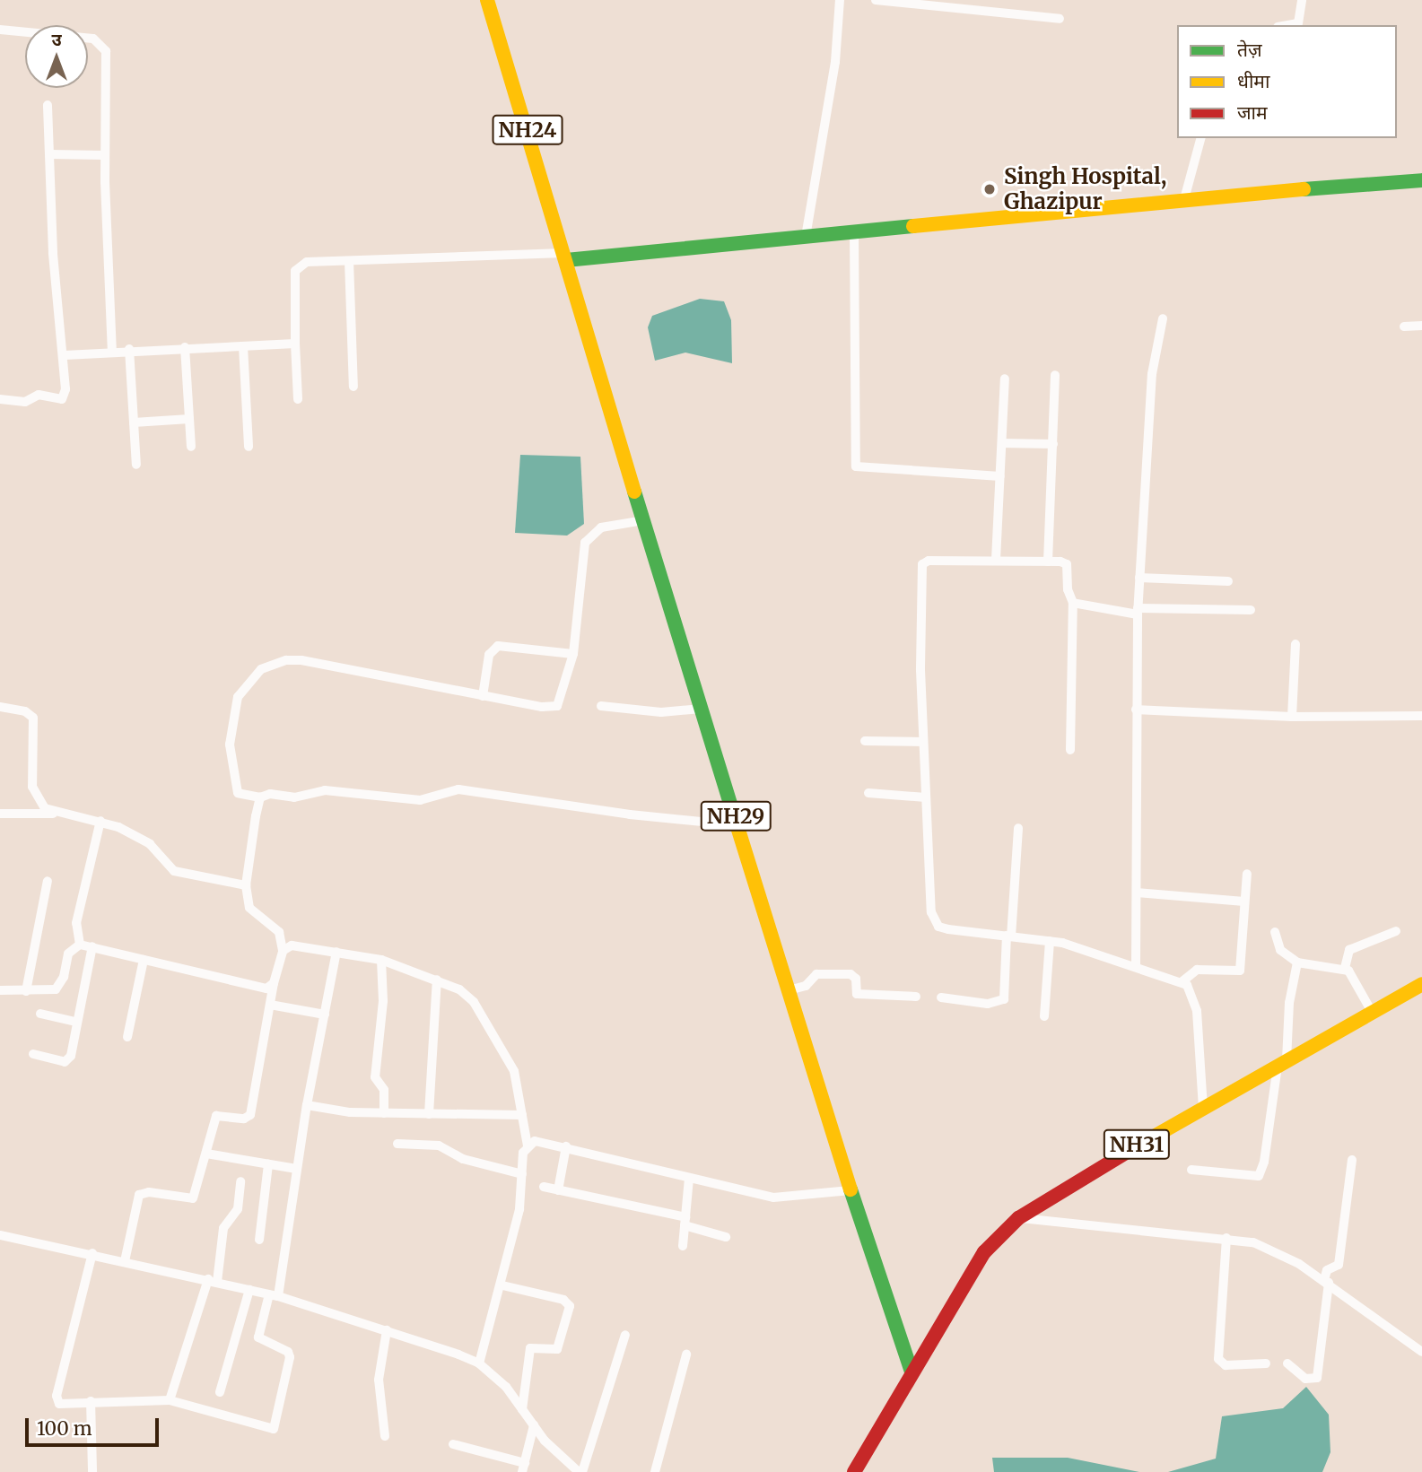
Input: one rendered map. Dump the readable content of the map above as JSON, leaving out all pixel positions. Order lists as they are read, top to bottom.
{
  "streets": {
    "highway": ["NH24", "NH29", "NH31"]
  },
  "crossings": [
    ["NH24", "NH29"],
    ["NH29", "NH31"]
  ],
  "places": ["Singh Hospital, Ghazipur"],
  "legend": ["तेज़", "धीमा", "जाम"],
  "scale_bar": "100 m",
  "north": "top"
}
